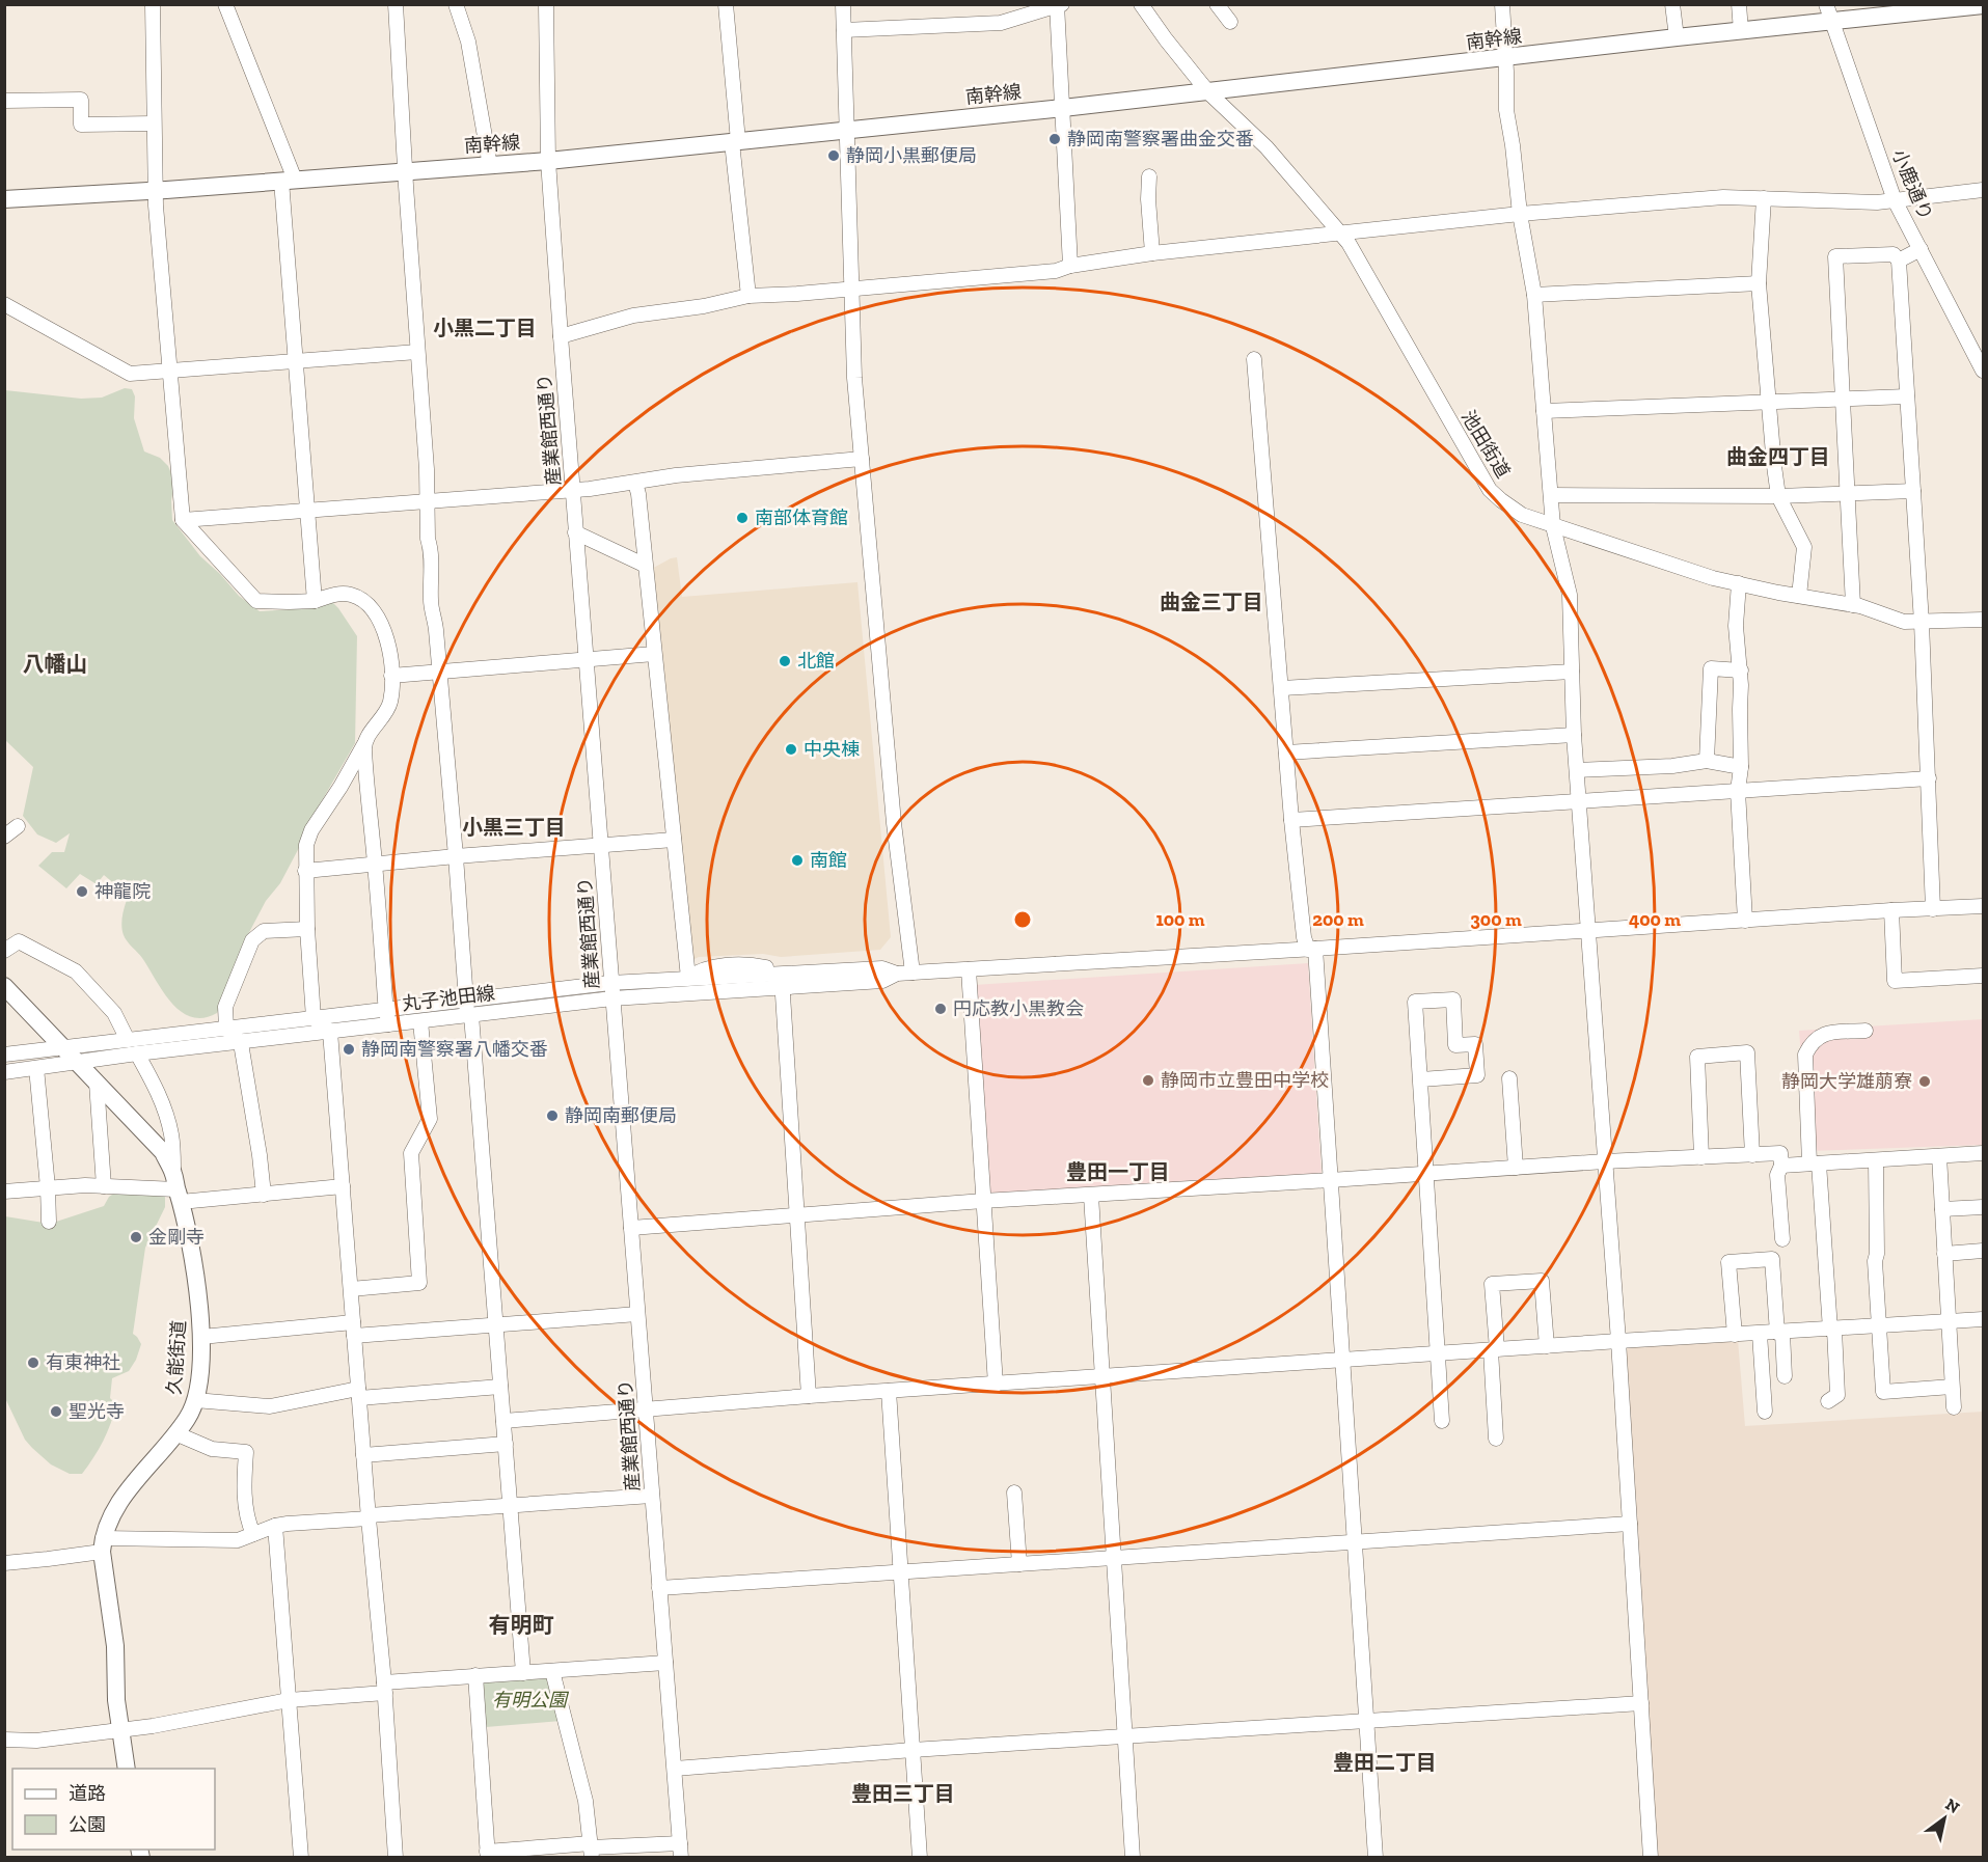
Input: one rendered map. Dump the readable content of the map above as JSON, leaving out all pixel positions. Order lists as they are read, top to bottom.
{
  "streets": {
    "main road": ["南幹線", "久能街道"],
    "street": [
      "小鹿通り",
      "産業館西通り",
      "池田街道",
      "丸子池田線"
    ]
  },
  "crossings": [
    ["南幹線", "小鹿通り"],
    ["南幹線", "産業館西通り"],
    ["南幹線", "池田街道"],
    ["産業館西通り", "丸子池田線"],
    ["丸子池田線", "久能街道"]
  ],
  "districts": [
    "小黒二丁目",
    "曲金四丁目",
    "曲金三丁目",
    "八幡山",
    "小黒三丁目",
    "豊田一丁目",
    "有明町",
    "豊田二丁目",
    "豊田三丁目"
  ],
  "parks": ["有明公園"],
  "places": [
    "静岡南警察署曲金交番",
    "静岡小黒郵便局",
    "南部体育館",
    "北館",
    "中央棟",
    "南館",
    "神龍院",
    "円応教小黒教会",
    "静岡南警察署八幡交番",
    "静岡市立豊田中学校",
    "静岡大学雄萠寮",
    "静岡南郵便局",
    "金剛寺",
    "有東神社",
    "聖光寺"
  ],
  "legend": ["道路", "公園"],
  "north": "top right",
  "rings": [
    "100 m",
    "200 m",
    "300 m",
    "400 m"
  ]
}
